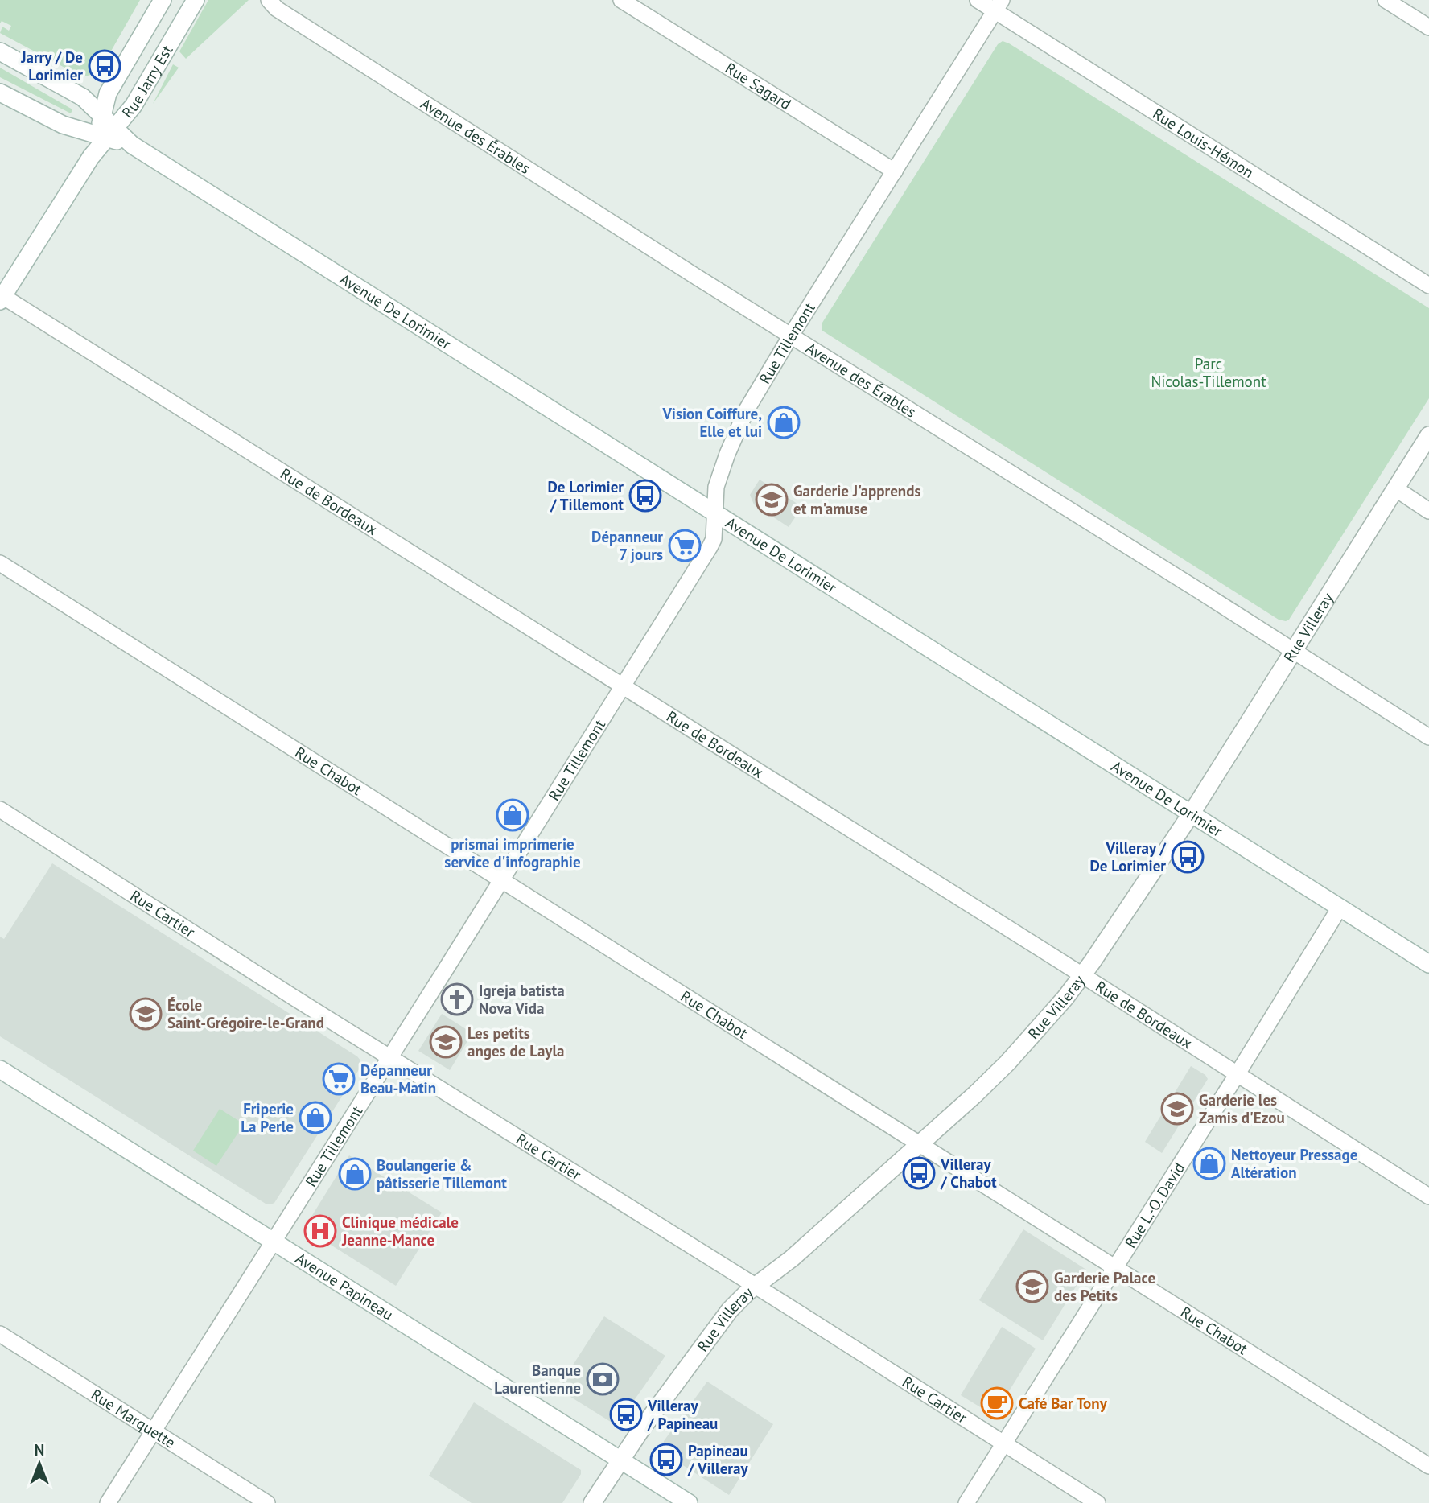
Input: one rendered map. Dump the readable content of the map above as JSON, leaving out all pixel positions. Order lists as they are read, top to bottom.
{
  "streets": {
    "main road": [
      "Rue Jarry Est",
      "Avenue De Lorimier",
      "Rue Villeray",
      "Avenue Papineau"
    ],
    "street": [
      "Rue Sagard",
      "Avenue des Érables",
      "Rue Louis-Hémon",
      "Rue Tillemont",
      "Rue de Bordeaux",
      "Rue Chabot",
      "Rue Cartier",
      "Rue L.-O. David",
      "Rue Marquette"
    ]
  },
  "crossings": [
    ["Rue Jarry Est", "Avenue De Lorimier"],
    ["Rue Jarry Est", "Rue de Bordeaux"],
    ["Rue Sagard", "Rue Tillemont"],
    ["Avenue des Érables", "Rue Tillemont"],
    ["Avenue des Érables", "Rue Villeray"],
    ["Rue Louis-Hémon", "Rue Tillemont"],
    ["Avenue De Lorimier", "Rue Tillemont"],
    ["Avenue De Lorimier", "Rue Villeray"],
    ["Avenue De Lorimier", "Rue L.-O. David"],
    ["Rue Tillemont", "Rue de Bordeaux"],
    ["Rue Tillemont", "Rue Chabot"],
    ["Rue Tillemont", "Rue Cartier"],
    ["Rue Tillemont", "Avenue Papineau"],
    ["Rue Tillemont", "Rue Marquette"],
    ["Rue de Bordeaux", "Rue Villeray"],
    ["Rue de Bordeaux", "Rue L.-O. David"],
    ["Rue Villeray", "Rue Chabot"],
    ["Rue Villeray", "Rue Cartier"],
    ["Rue Villeray", "Avenue Papineau"],
    ["Rue Chabot", "Rue L.-O. David"],
    ["Rue Cartier", "Rue L.-O. David"]
  ],
  "parks": ["Parc Nicolas-Tillemont"],
  "places": {
    "bus stop": [
      "Jarry / De Lorimier",
      "De Lorimier / Tillemont",
      "Villeray / De Lorimier",
      "Villeray / Chabot",
      "Villeray / Papineau",
      "Papineau / Villeray"
    ],
    "shop": [
      "Vision Coiffure, Elle et lui",
      "prismai imprimerie service d'infographie",
      "Friperie La Perle",
      "Nettoyeur Pressage Altération",
      "Boulangerie & pâtisserie Tillemont"
    ],
    "school or university": [
      "Garderie J'apprends et m'amuse",
      "École Saint-Grégoire-le-Grand",
      "Les petits anges de Layla",
      "Garderie les Zamis d'Ezou",
      "Garderie Palace des Petits"
    ],
    "supermarket": ["Dépanneur 7 jours", "Dépanneur Beau-Matin"],
    "church": ["Igreja batista Nova Vida"],
    "hospital": ["Clinique médicale Jeanne-Mance"],
    "bank": ["Banque Laurentienne"],
    "cafe": ["Café Bar Tony"]
  },
  "north": "top"
}
